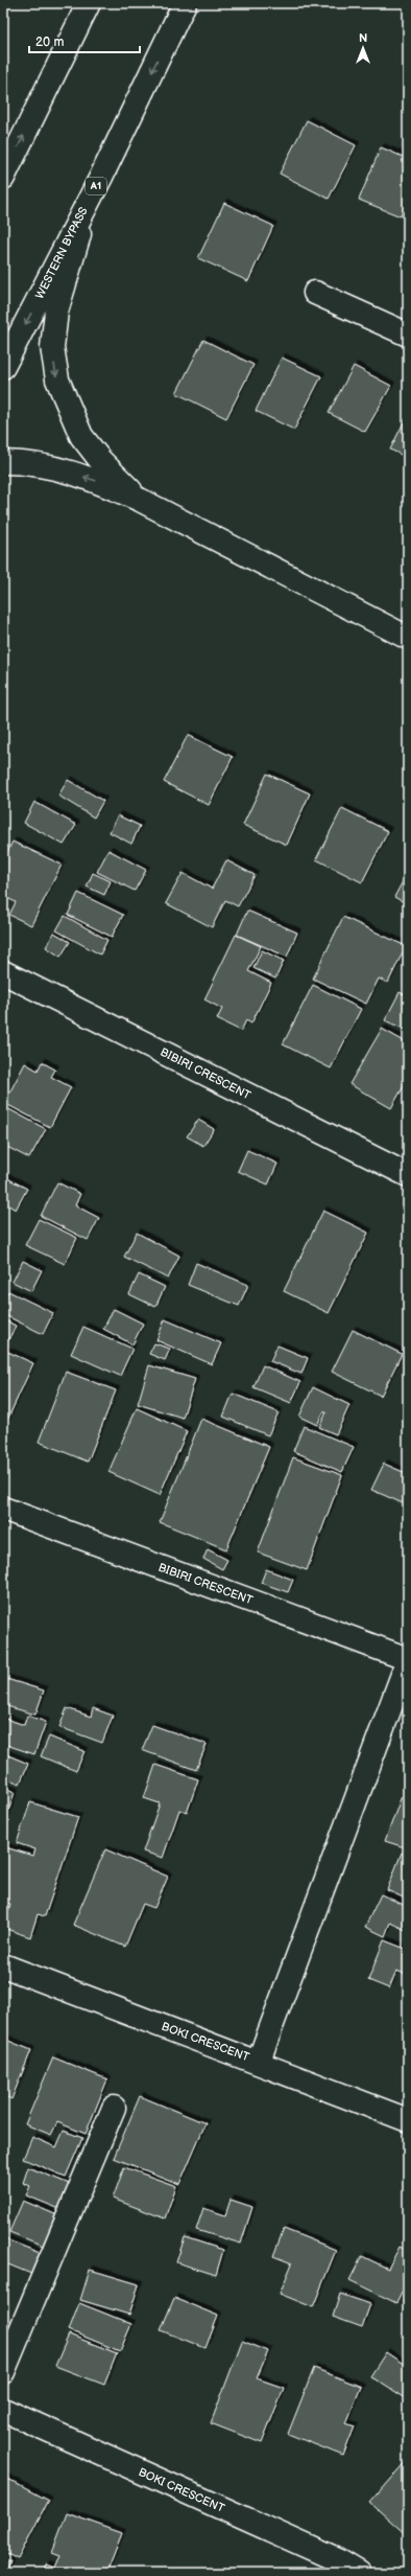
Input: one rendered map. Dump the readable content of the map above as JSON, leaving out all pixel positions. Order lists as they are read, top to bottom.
{
  "streets": {
    "main road": [
      "A1",
      "WESTERN BYPASS",
      "BIBIRI CRESCENT",
      "BOKI CRESCENT"
    ]
  },
  "scale_bar": "20 m",
  "north": "top"
}
